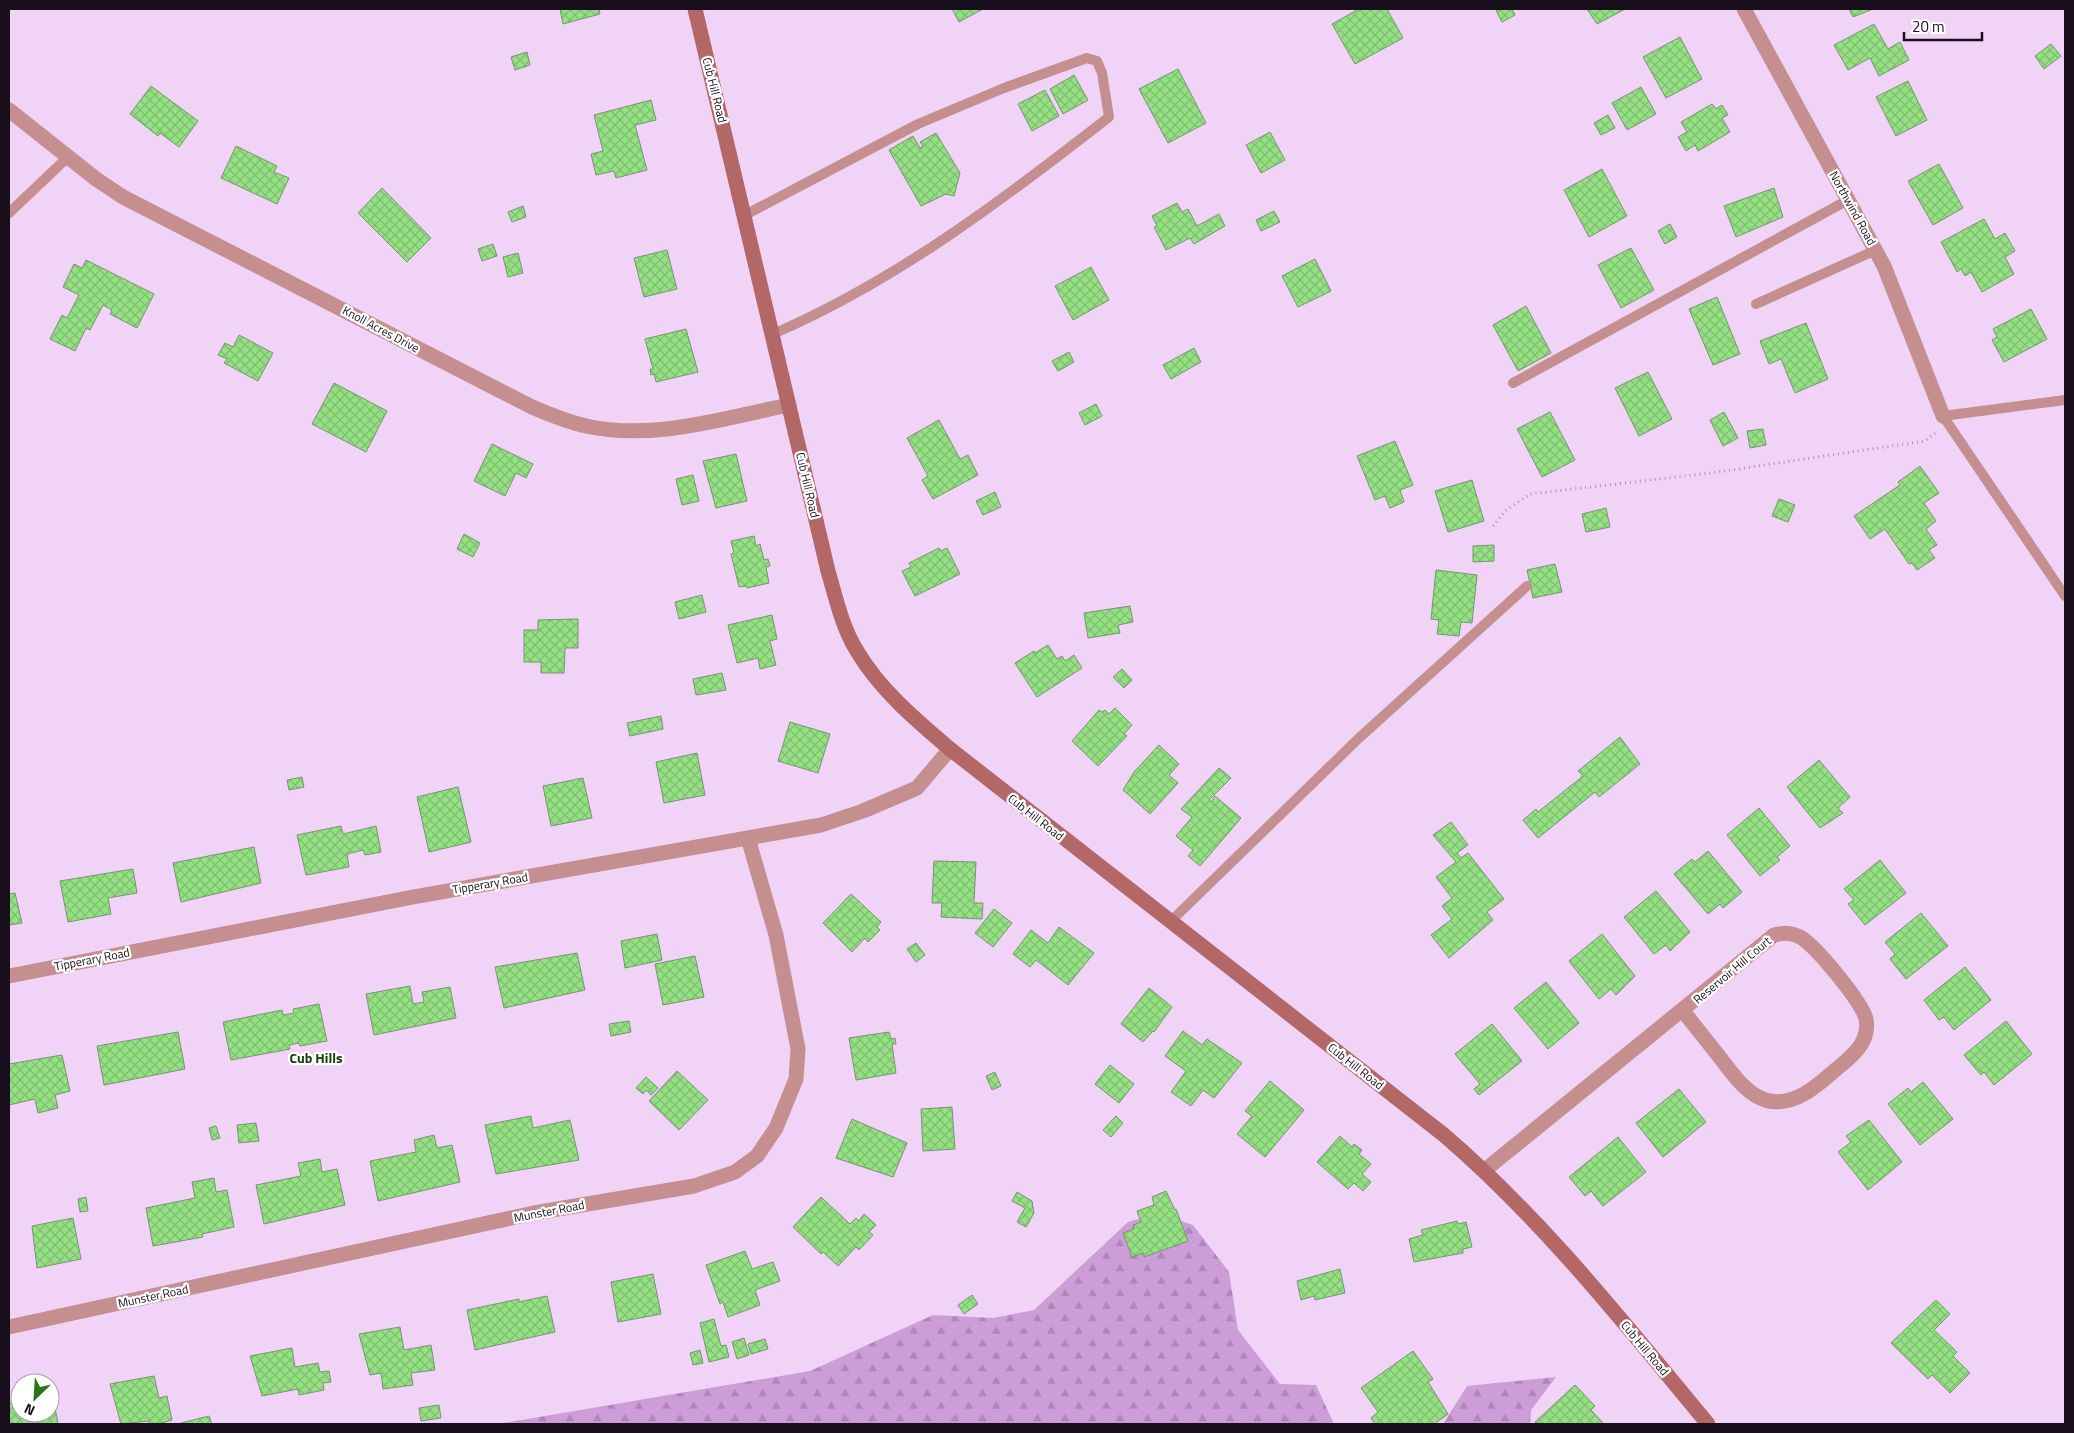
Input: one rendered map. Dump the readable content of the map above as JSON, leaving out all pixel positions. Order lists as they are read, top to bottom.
{
  "streets": {
    "street": [
      "Cub Hill Road",
      "Northwind Road",
      "Knoll Acres Drive",
      "Tipperary Road",
      "Reservoir Hill Court",
      "Munster Road"
    ]
  },
  "crossings": [
    ["Cub Hill Road", "Knoll Acres Drive"],
    ["Cub Hill Road", "Tipperary Road"],
    ["Cub Hill Road", "Reservoir Hill Court"],
    ["Tipperary Road", "Munster Road"]
  ],
  "districts": ["Cub Hills"],
  "scale_bar": "20 m",
  "north": "bottom left"
}
